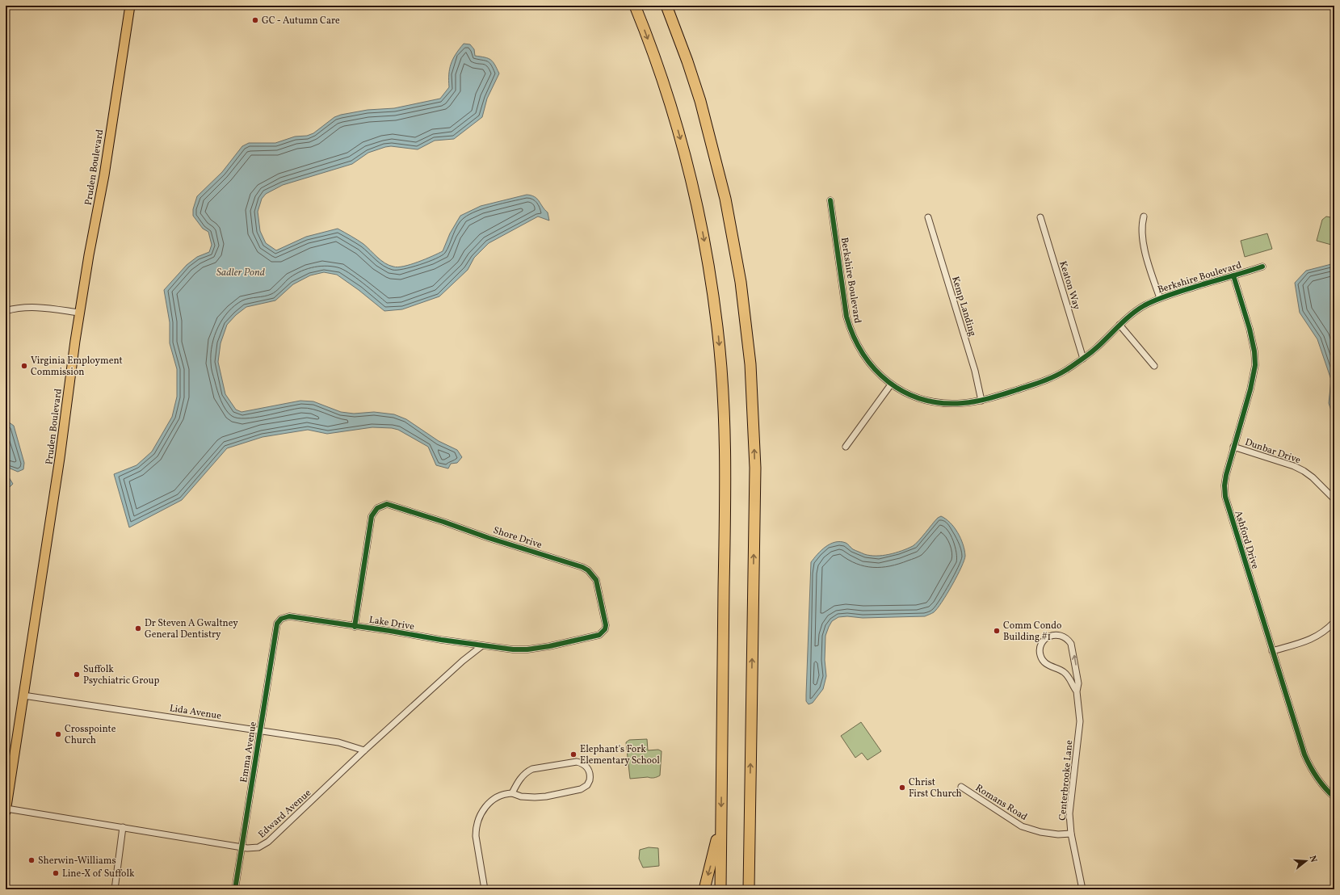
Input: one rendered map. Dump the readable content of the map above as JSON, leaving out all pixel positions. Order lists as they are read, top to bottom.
{
  "streets": {
    "main road": ["Pruden Boulevard"],
    "street": [
      "Berkshire Boulevard",
      "Keaton Way",
      "Kemp Landing",
      "Dunbar Drive",
      "Shore Drive",
      "Ashford Drive",
      "Lake Drive",
      "Lida Avenue",
      "Emma Avenue",
      "Centerbrooke Lane",
      "Romans Road",
      "Edward Avenue"
    ]
  },
  "crossings": [
    ["Pruden Boulevard", "Lida Avenue"],
    ["Pruden Boulevard", "Edward Avenue"],
    ["Berkshire Boulevard", "Keaton Way"],
    ["Berkshire Boulevard", "Kemp Landing"],
    ["Berkshire Boulevard", "Ashford Drive"],
    ["Dunbar Drive", "Ashford Drive"],
    ["Shore Drive", "Lake Drive"],
    ["Shore Drive", "Edward Avenue"],
    ["Lake Drive", "Emma Avenue"],
    ["Lake Drive", "Edward Avenue"],
    ["Lida Avenue", "Emma Avenue"],
    ["Lida Avenue", "Edward Avenue"],
    ["Emma Avenue", "Edward Avenue"],
    ["Centerbrooke Lane", "Romans Road"]
  ],
  "water": ["Sadler Pond"],
  "places": [
    "GC - Autumn Care",
    "Virginia Employment Commission",
    "Dr Steven A Gwaltney General Dentistry",
    "Comm Condo Building #1",
    "Suffolk Psychiatric Group",
    "Crosspointe Church",
    "Elephant's Fork Elementary School",
    "Christ First Church",
    "Sherwin-Williams",
    "Line-X of Suffolk"
  ],
  "north": "right"
}
